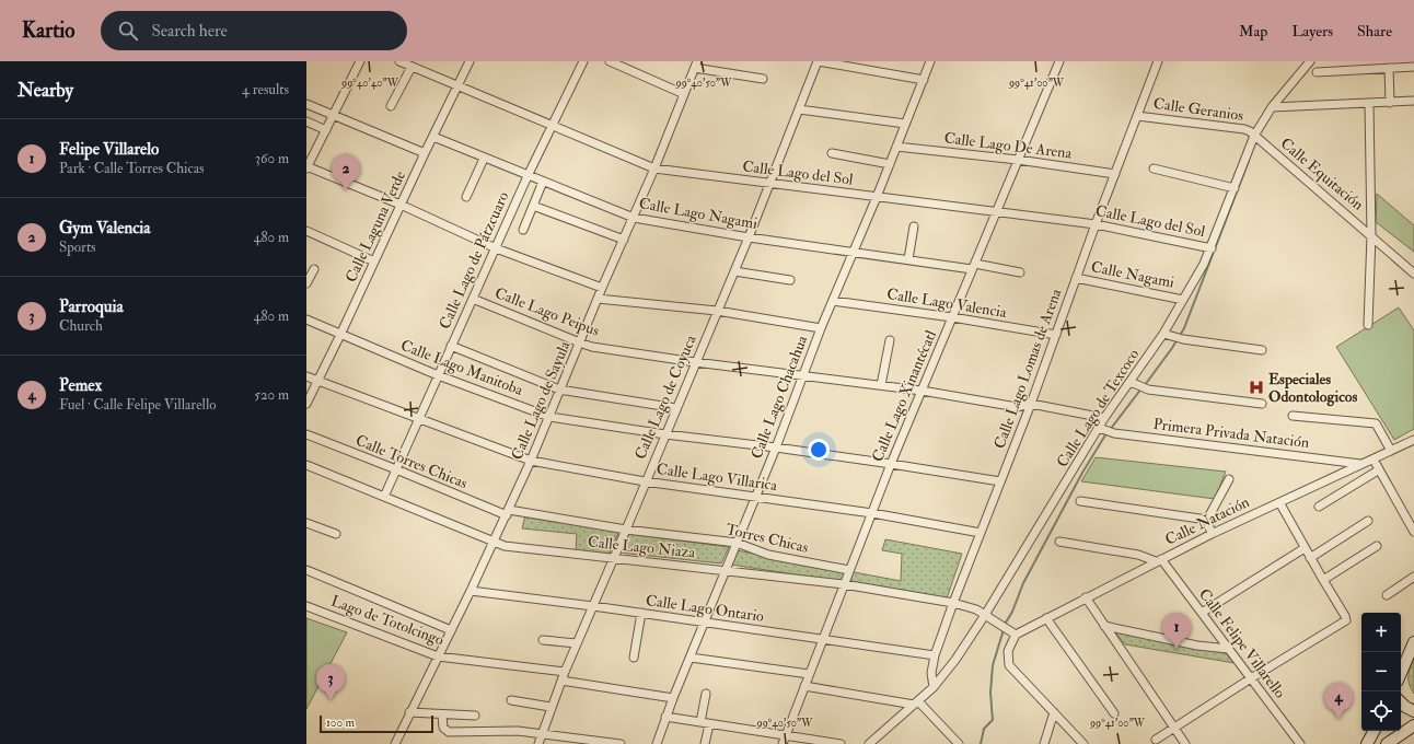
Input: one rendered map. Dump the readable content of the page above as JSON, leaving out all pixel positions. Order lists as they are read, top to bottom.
{
  "streets": {
    "street": [
      "Calle Geranios",
      "Calle Lago De Arena",
      "Calle Lago del Sol",
      "Calle Equitación",
      "Calle Lago Nagami",
      "Calle Laguna Verde",
      "Calle Lago de Pátzcuaro",
      "Calle Nagami",
      "Calle Lago Valencia",
      "Calle Lago Peipus",
      "Calle Lago Manitoba",
      "Calle Lago Lomas de Arena",
      "Calle Lago Xinantécatl",
      "Calle Lago de Coyuca",
      "Calle Lago Chacahua",
      "Calle Lago de Sayula",
      "Calle Lago de Texcoco",
      "Primera Privada Natación",
      "Calle Torres Chicas",
      "Calle Lago Villarica",
      "Calle Natación",
      "Torres Chicas",
      "Calle Lago Niaza",
      "Calle Lago Ontario",
      "Lago de Totolcingo",
      "Calle Felipe Villarello"
    ]
  },
  "crossings": [
    ["Calle Geranios", "Calle Equitación"],
    ["Calle Geranios", "Calle Lago Lomas de Arena"],
    ["Calle Geranios", "Calle Lago de Texcoco"],
    ["Calle Lago De Arena", "Calle Lago Lomas de Arena"],
    ["Calle Lago De Arena", "Calle Lago Xinantécatl"],
    ["Calle Lago De Arena", "Calle Lago Chacahua"],
    ["Calle Lago del Sol", "Calle Laguna Verde"],
    ["Calle Lago del Sol", "Calle Lago de Pátzcuaro"],
    ["Calle Lago del Sol", "Calle Lago Lomas de Arena"],
    ["Calle Lago del Sol", "Calle Lago Xinantécatl"],
    ["Calle Lago del Sol", "Calle Lago de Coyuca"],
    ["Calle Lago del Sol", "Calle Lago Chacahua"],
    ["Calle Lago del Sol", "Calle Lago de Sayula"],
    ["Calle Lago del Sol", "Calle Lago de Texcoco"],
    ["Calle Equitación", "Calle Lago de Texcoco"],
    ["Calle Lago Nagami", "Calle Laguna Verde"],
    ["Calle Lago Nagami", "Calle Lago de Pátzcuaro"],
    ["Calle Lago Nagami", "Calle Lago Xinantécatl"],
    ["Calle Lago Nagami", "Calle Lago de Coyuca"],
    ["Calle Lago Nagami", "Calle Lago Chacahua"],
    ["Calle Lago Nagami", "Calle Lago de Sayula"],
    ["Calle Laguna Verde", "Calle Lago Manitoba"],
    ["Calle Laguna Verde", "Calle Lago Villarica"],
    ["Calle Lago de Pátzcuaro", "Calle Lago Peipus"],
    ["Calle Lago de Pátzcuaro", "Calle Lago Manitoba"],
    ["Calle Lago de Pátzcuaro", "Calle Torres Chicas"],
    ["Calle Lago de Pátzcuaro", "Calle Lago Villarica"],
    ["Calle Lago de Pátzcuaro", "Calle Lago Niaza"],
    ["Calle Nagami", "Calle Lago Lomas de Arena"],
    ["Calle Nagami", "Calle Lago de Texcoco"],
    ["Calle Lago Valencia", "Calle Lago Lomas de Arena"],
    ["Calle Lago Valencia", "Calle Lago Xinantécatl"],
    ["Calle Lago Valencia", "Calle Lago Chacahua"],
    ["Calle Lago Peipus", "Calle Lago Lomas de Arena"],
    ["Calle Lago Peipus", "Calle Lago Xinantécatl"],
    ["Calle Lago Peipus", "Calle Lago de Coyuca"],
    ["Calle Lago Peipus", "Calle Lago Chacahua"],
    ["Calle Lago Peipus", "Calle Lago de Sayula"],
    ["Calle Lago Peipus", "Calle Lago de Texcoco"],
    ["Calle Lago Manitoba", "Calle Lago Lomas de Arena"],
    ["Calle Lago Manitoba", "Calle Lago Xinantécatl"],
    ["Calle Lago Manitoba", "Calle Lago de Coyuca"],
    ["Calle Lago Manitoba", "Calle Lago Chacahua"],
    ["Calle Lago Manitoba", "Calle Lago de Sayula"],
    ["Calle Lago Lomas de Arena", "Calle Lago de Texcoco"],
    ["Calle Lago Lomas de Arena", "Calle Lago Villarica"],
    ["Calle Lago Lomas de Arena", "Calle Lago Niaza"],
    ["Calle Lago Lomas de Arena", "Calle Lago Ontario"],
    ["Calle Lago Xinantécatl", "Calle Lago Villarica"],
    ["Calle Lago Xinantécatl", "Torres Chicas"],
    ["Calle Lago Xinantécatl", "Calle Lago Niaza"],
    ["Calle Lago Xinantécatl", "Calle Lago Ontario"],
    ["Calle Lago de Coyuca", "Calle Torres Chicas"],
    ["Calle Lago de Coyuca", "Calle Lago Villarica"],
    ["Calle Lago de Coyuca", "Torres Chicas"],
    ["Calle Lago de Coyuca", "Calle Lago Niaza"],
    ["Calle Lago de Coyuca", "Calle Lago Ontario"],
    ["Calle Lago de Coyuca", "Lago de Totolcingo"],
    ["Calle Lago Chacahua", "Calle Lago Villarica"],
    ["Calle Lago Chacahua", "Torres Chicas"],
    ["Calle Lago Chacahua", "Calle Lago Niaza"],
    ["Calle Lago Chacahua", "Calle Lago Ontario"],
    ["Calle Lago de Sayula", "Calle Torres Chicas"],
    ["Calle Lago de Sayula", "Calle Lago Villarica"],
    ["Calle Lago de Sayula", "Calle Lago Niaza"],
    ["Calle Lago de Sayula", "Calle Lago Ontario"],
    ["Calle Lago de Sayula", "Lago de Totolcingo"],
    ["Calle Lago de Texcoco", "Primera Privada Natación"],
    ["Calle Lago de Texcoco", "Calle Lago Niaza"],
    ["Primera Privada Natación", "Calle Natación"],
    ["Calle Torres Chicas", "Torres Chicas"],
    ["Calle Natación", "Calle Lago Niaza"],
    ["Calle Natación", "Calle Felipe Villarello"]
  ],
  "places": {
    "hospital": ["Especiales Odontologicos"]
  },
  "scale_bar": "100 m",
  "page": {
    "header": "Kartio",
    "search": "Search here",
    "nav": ["Map", "Layers", "Share"],
    "heading": ["Nearby", "4 results"],
    "list": [
      {
        "mark": "1",
        "name": "Felipe Villarelo",
        "note": "Park · Calle Torres Chicas",
        "value": "360 m"
      },
      {
        "mark": "2",
        "name": "Gym Valencia",
        "note": "Sports",
        "value": "480 m"
      },
      {
        "mark": "3",
        "name": "Parroquia",
        "note": "Church",
        "value": "480 m"
      },
      {
        "mark": "4",
        "name": "Pemex",
        "note": "Fuel · Calle Felipe Villarello",
        "value": "520 m"
      }
    ],
    "pins": [
      "2",
      "1",
      "3",
      "4"
    ],
    "map_buttons": ["+", "−"],
    "scale": "100 m"
  },
  "coordinates": ["99°40'40\"W", "99°40'50\"W", "99°41'00\"W"]
}
